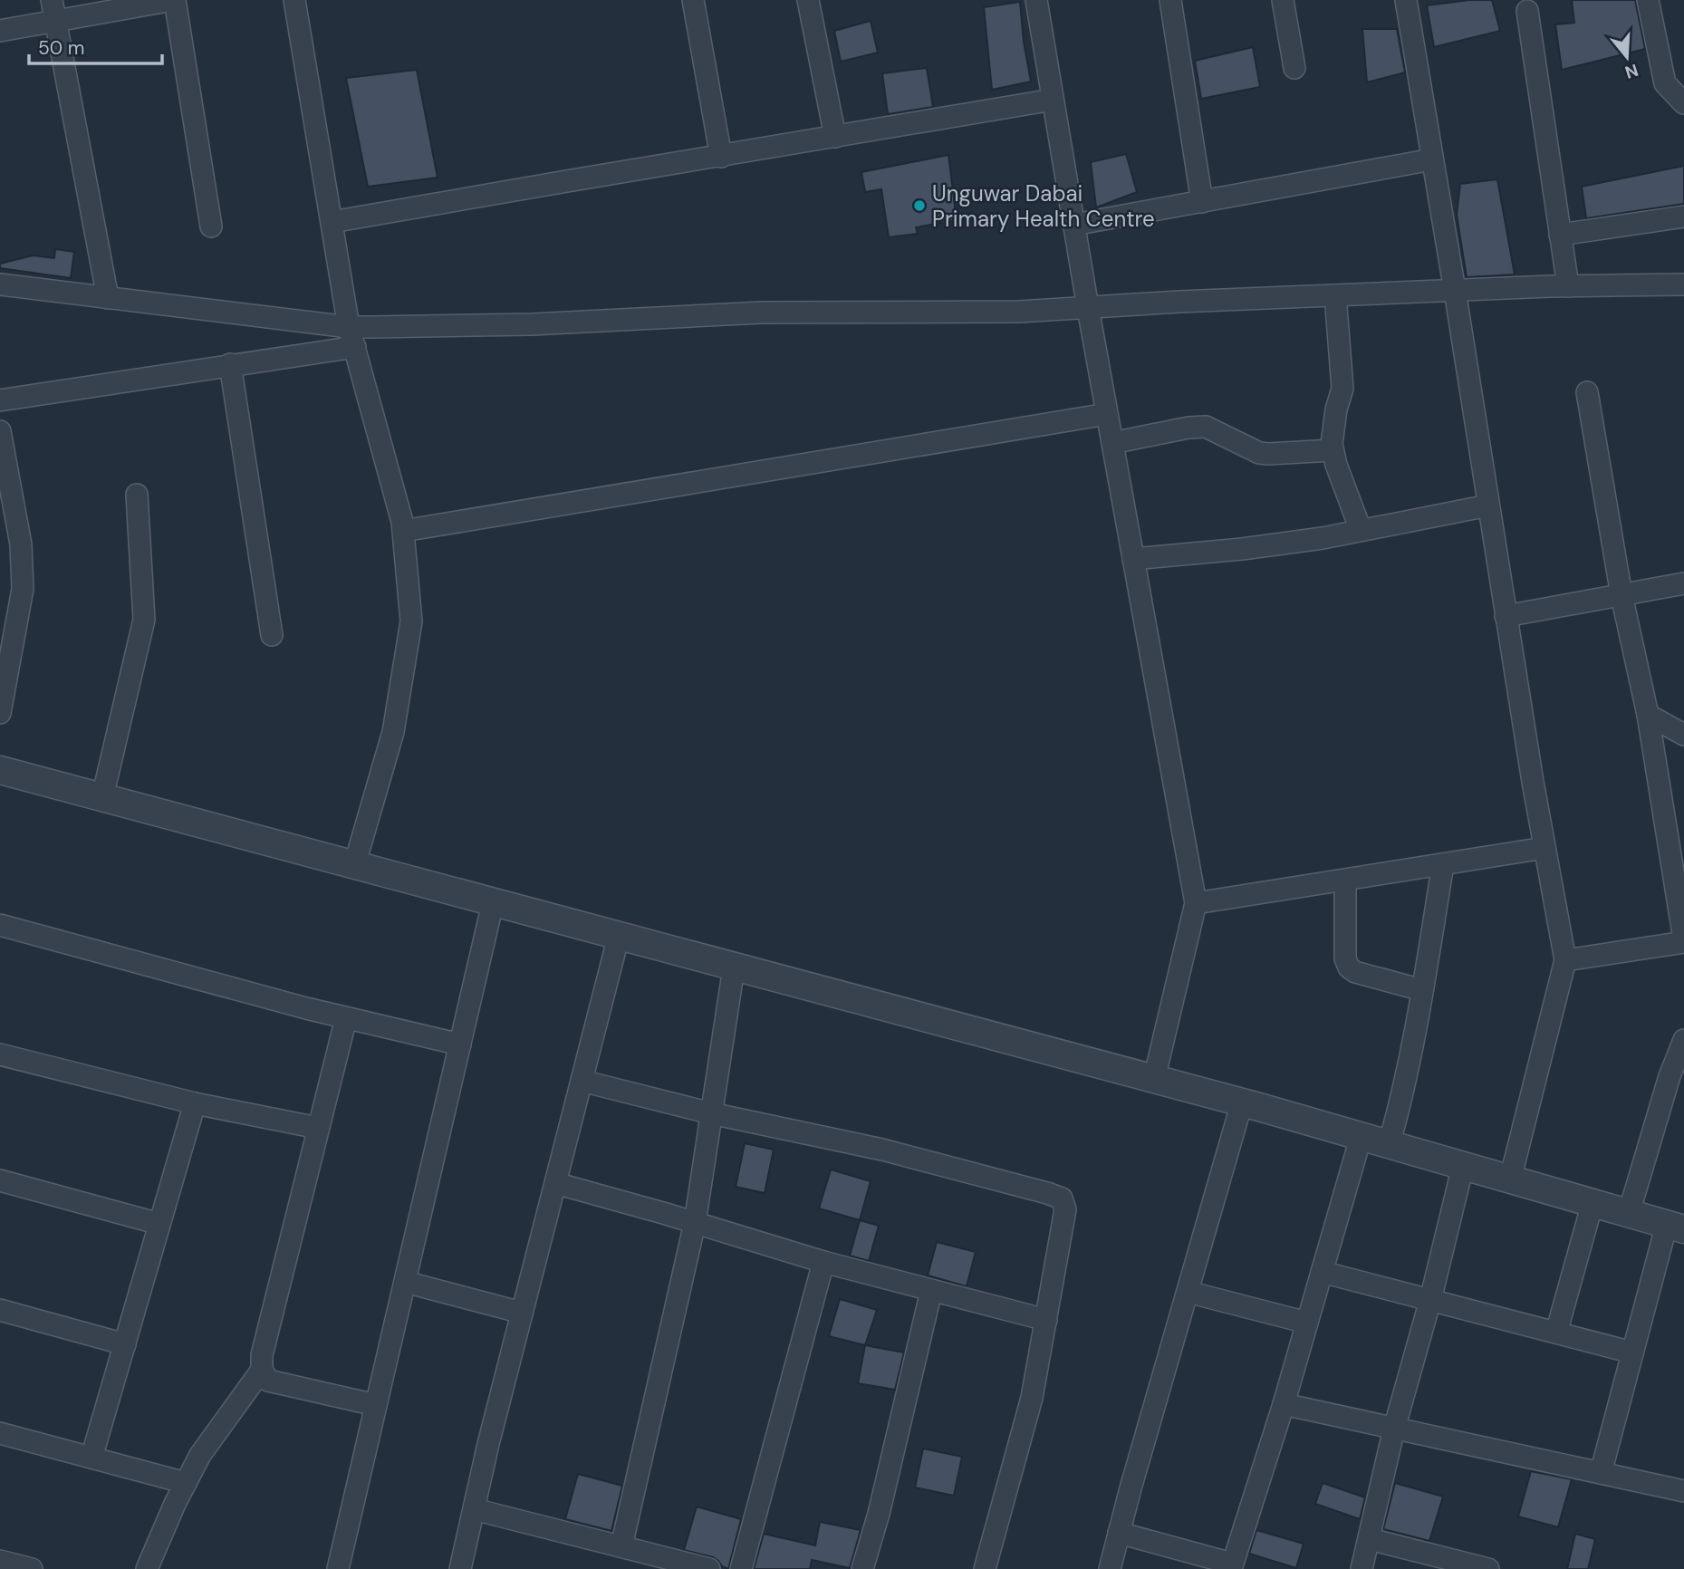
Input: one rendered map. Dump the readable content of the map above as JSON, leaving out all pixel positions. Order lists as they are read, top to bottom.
{
  "places": ["Unguwar Dabai Primary Health Centre"],
  "scale_bar": "50 m",
  "north": "bottom"
}
